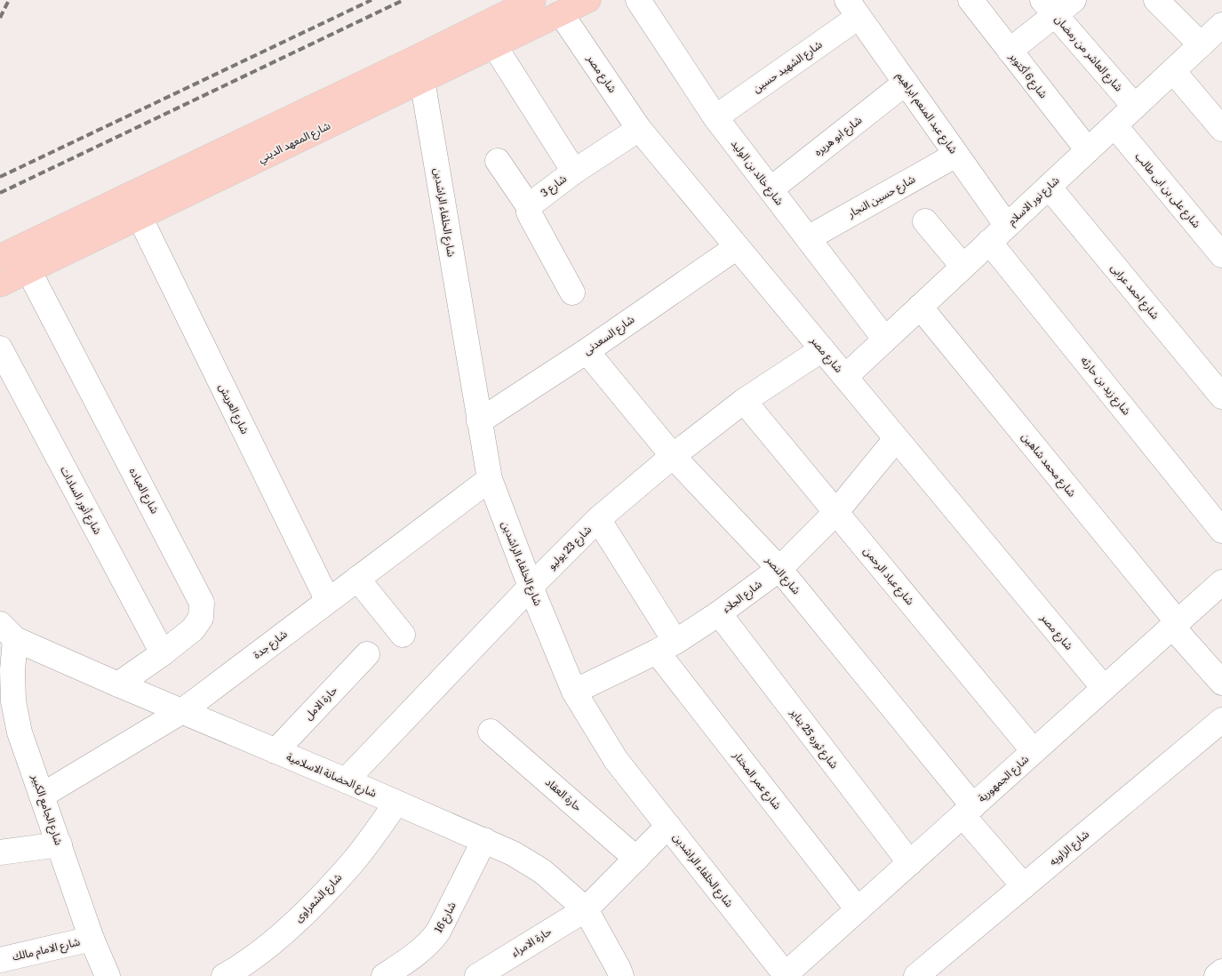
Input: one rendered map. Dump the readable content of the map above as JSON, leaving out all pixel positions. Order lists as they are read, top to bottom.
{
  "streets": {
    "main road": ["شارع المعهد الديني"],
    "street": [
      "شارع العاشر من رمضان",
      "شارع الشهيد حسين",
      "شارع مصر",
      "شارع 6 أكتوبر",
      "شارع عبد المنعم ابراهيم",
      "شارع ابو هريره",
      "شارع خالد بن الوليد",
      "شارع 3",
      "شارع على بن ابى طالب",
      "شارع حسين النجار",
      "شارع نور الاسلام",
      "شارع الخلفاء الراشدين",
      "شارع احمد عرابى",
      "شارع السعدنى",
      "شارع زيد بن حارثه",
      "شارع العريش",
      "شارع محمد شاهين",
      "شارع العباده",
      "شارع أنور السادات",
      "شارع 23 يوليو",
      "شارع النصر",
      "شارع عباد الرحمن",
      "شارع الجلاء",
      "شارع جدة",
      "حارة الامل",
      "شارع ثوره 25 يناير",
      "شارع الحضانة الاسلامية",
      "شارع الجمهورية",
      "شارع عمر المختار",
      "حارة العقاد",
      "شارع الجامع الكبير",
      "شارع الزاويه",
      "شارع الشعراوى",
      "شارع 16",
      "حارة الامراء",
      "شارع الامام مالك"
    ]
  },
  "crossings": [
    ["شارع العاشر من رمضان", "شارع نور الاسلام"],
    ["شارع الشهيد حسين", "شارع عبد المنعم ابراهيم"],
    ["شارع الشهيد حسين", "شارع خالد بن الوليد"],
    ["شارع مصر", "شارع المعهد الديني"],
    ["شارع مصر", "شارع 3"],
    ["شارع مصر", "شارع نور الاسلام"],
    ["شارع مصر", "شارع السعدنى"],
    ["شارع مصر", "شارع 23 يوليو"],
    ["شارع مصر", "شارع الجلاء"],
    ["شارع مصر", "شارع الجمهورية"],
    ["شارع 6 أكتوبر", "شارع نور الاسلام"],
    ["شارع عبد المنعم ابراهيم", "شارع ابو هريره"],
    ["شارع عبد المنعم ابراهيم", "شارع حسين النجار"],
    ["شارع عبد المنعم ابراهيم", "شارع نور الاسلام"],
    ["شارع ابو هريره", "شارع خالد بن الوليد"],
    ["شارع المعهد الديني", "شارع الخلفاء الراشدين"],
    ["شارع المعهد الديني", "شارع العريش"],
    ["شارع المعهد الديني", "شارع العباده"],
    ["شارع خالد بن الوليد", "شارع حسين النجار"],
    ["شارع خالد بن الوليد", "شارع نور الاسلام"],
    ["شارع على بن ابى طالب", "شارع نور الاسلام"],
    ["شارع نور الاسلام", "شارع احمد عرابى"],
    ["شارع نور الاسلام", "شارع زيد بن حارثه"],
    ["شارع نور الاسلام", "شارع محمد شاهين"],
    ["شارع الخلفاء الراشدين", "شارع السعدنى"],
    ["شارع الخلفاء الراشدين", "شارع 23 يوليو"],
    ["شارع الخلفاء الراشدين", "شارع الجلاء"],
    ["شارع الخلفاء الراشدين", "شارع جدة"],
    ["شارع الخلفاء الراشدين", "شارع الجمهورية"],
    ["شارع الخلفاء الراشدين", "حارة الامراء"],
    ["شارع السعدنى", "شارع النصر"],
    ["شارع العريش", "شارع جدة"],
    ["شارع محمد شاهين", "شارع الجمهورية"],
    ["شارع العباده", "شارع أنور السادات"],
    ["شارع العباده", "شارع الحضانة الاسلامية"],
    ["شارع 23 يوليو", "شارع النصر"],
    ["شارع 23 يوليو", "شارع عباد الرحمن"],
    ["شارع 23 يوليو", "شارع الحضانة الاسلامية"],
    ["شارع 23 يوليو", "شارع عمر المختار"],
    ["شارع النصر", "شارع الجلاء"],
    ["شارع النصر", "شارع الجمهورية"],
    ["شارع النصر", "شارع الزاويه"],
    ["شارع عباد الرحمن", "شارع الجلاء"],
    ["شارع عباد الرحمن", "شارع الجمهورية"],
    ["شارع الجلاء", "شارع ثوره 25 يناير"],
    ["شارع الجلاء", "شارع عمر المختار"],
    ["شارع جدة", "شارع الحضانة الاسلامية"],
    ["شارع جدة", "شارع الجامع الكبير"],
    ["حارة الامل", "شارع الحضانة الاسلامية"],
    ["شارع ثوره 25 يناير", "شارع الجمهورية"],
    ["شارع الحضانة الاسلامية", "شارع الجامع الكبير"],
    ["شارع الحضانة الاسلامية", "شارع الشعراوى"],
    ["شارع الحضانة الاسلامية", "شارع 16"],
    ["شارع الحضانة الاسلامية", "حارة الامراء"],
    ["شارع الجمهورية", "شارع عمر المختار"],
    ["حارة العقاد", "حارة الامراء"],
    ["شارع الجامع الكبير", "شارع الامام مالك"]
  ]
}
